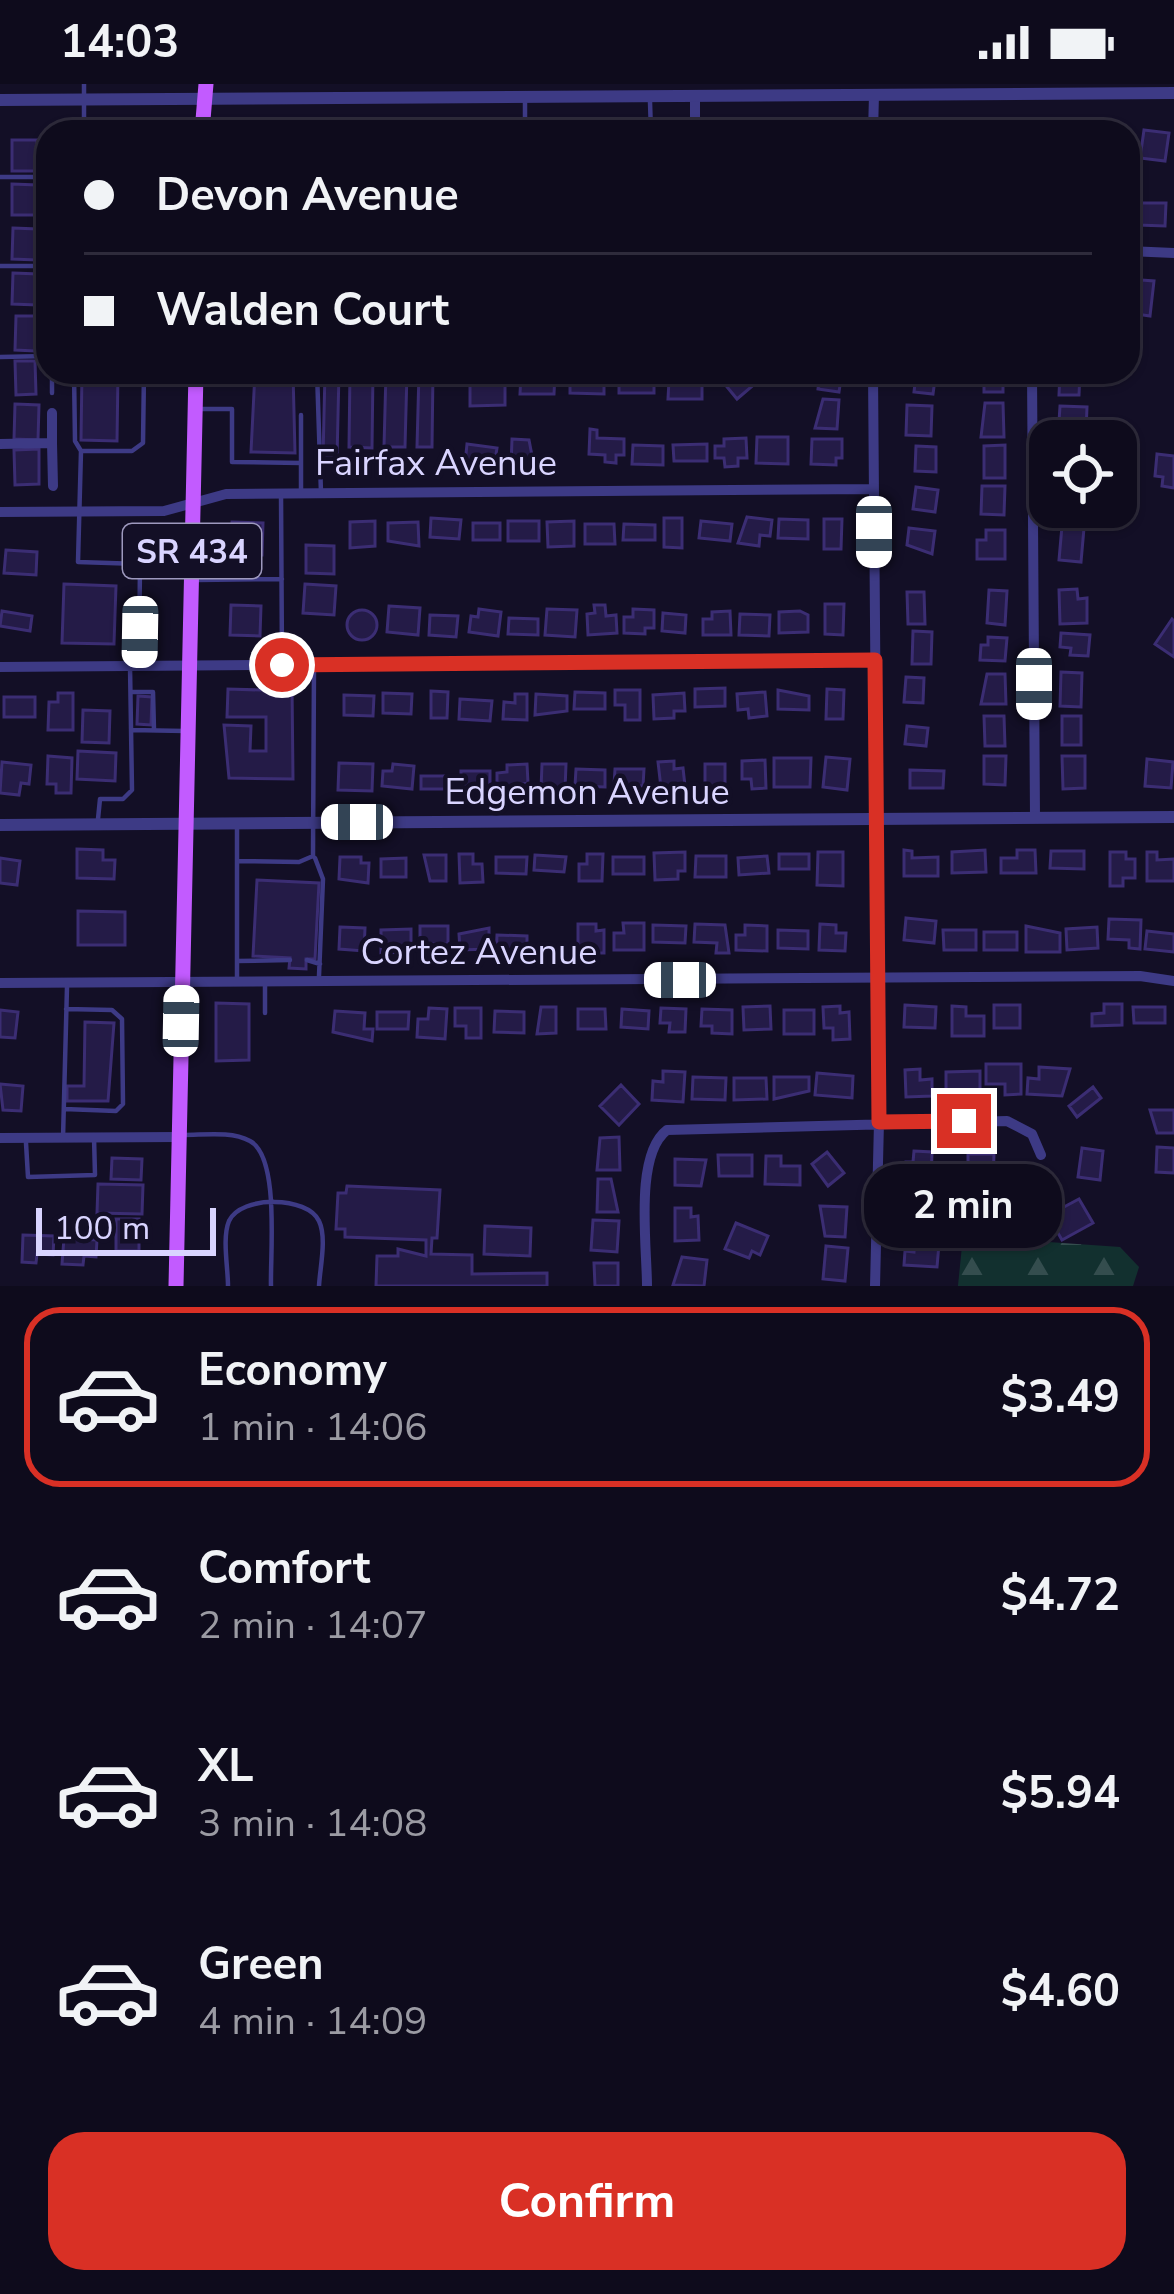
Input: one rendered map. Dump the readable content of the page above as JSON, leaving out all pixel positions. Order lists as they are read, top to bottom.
{
  "streets": {
    "main road": ["SR 434"],
    "street": ["Fairfax Avenue", "Edgemon Avenue", "Cortez Avenue"]
  },
  "crossings": [
    ["Fairfax Avenue", "SR 434"],
    ["SR 434", "Edgemon Avenue"],
    ["SR 434", "Cortez Avenue"]
  ],
  "scale_bar": "100 m",
  "page": {
    "status": "14:03",
    "banner": ["Devon Avenue", "Walden Court"],
    "bubble": "2 min",
    "scale": "100 m",
    "list": [
      {
        "name": "Economy",
        "note": "1 min · 14:06",
        "value": "$3.49"
      },
      {
        "name": "Comfort",
        "note": "2 min · 14:07",
        "value": "$4.72"
      },
      {
        "name": "XL",
        "note": "3 min · 14:08",
        "value": "$5.94"
      },
      {
        "name": "Green",
        "note": "4 min · 14:09",
        "value": "$4.60"
      }
    ],
    "buttons": "Confirm"
  }
}
